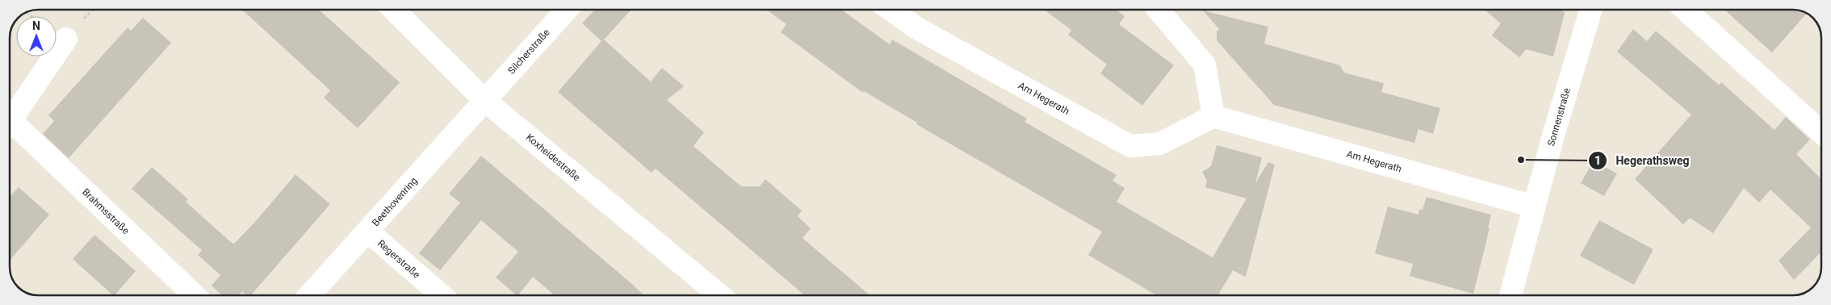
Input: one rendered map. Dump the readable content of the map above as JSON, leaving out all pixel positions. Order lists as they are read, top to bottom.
{
  "streets": {
    "street": [
      "Silcherstraße",
      "Am Hegerath",
      "Sonnenstraße",
      "Koxheidestraße",
      "Beethovenring",
      "Brahmsstraße",
      "Regerstraße"
    ]
  },
  "crossings": [
    ["Silcherstraße", "Koxheidestraße"],
    ["Silcherstraße", "Beethovenring"],
    ["Am Hegerath", "Sonnenstraße"],
    ["Koxheidestraße", "Beethovenring"],
    ["Beethovenring", "Regerstraße"]
  ],
  "places": ["Hegerathsweg"],
  "north": "top"
}
